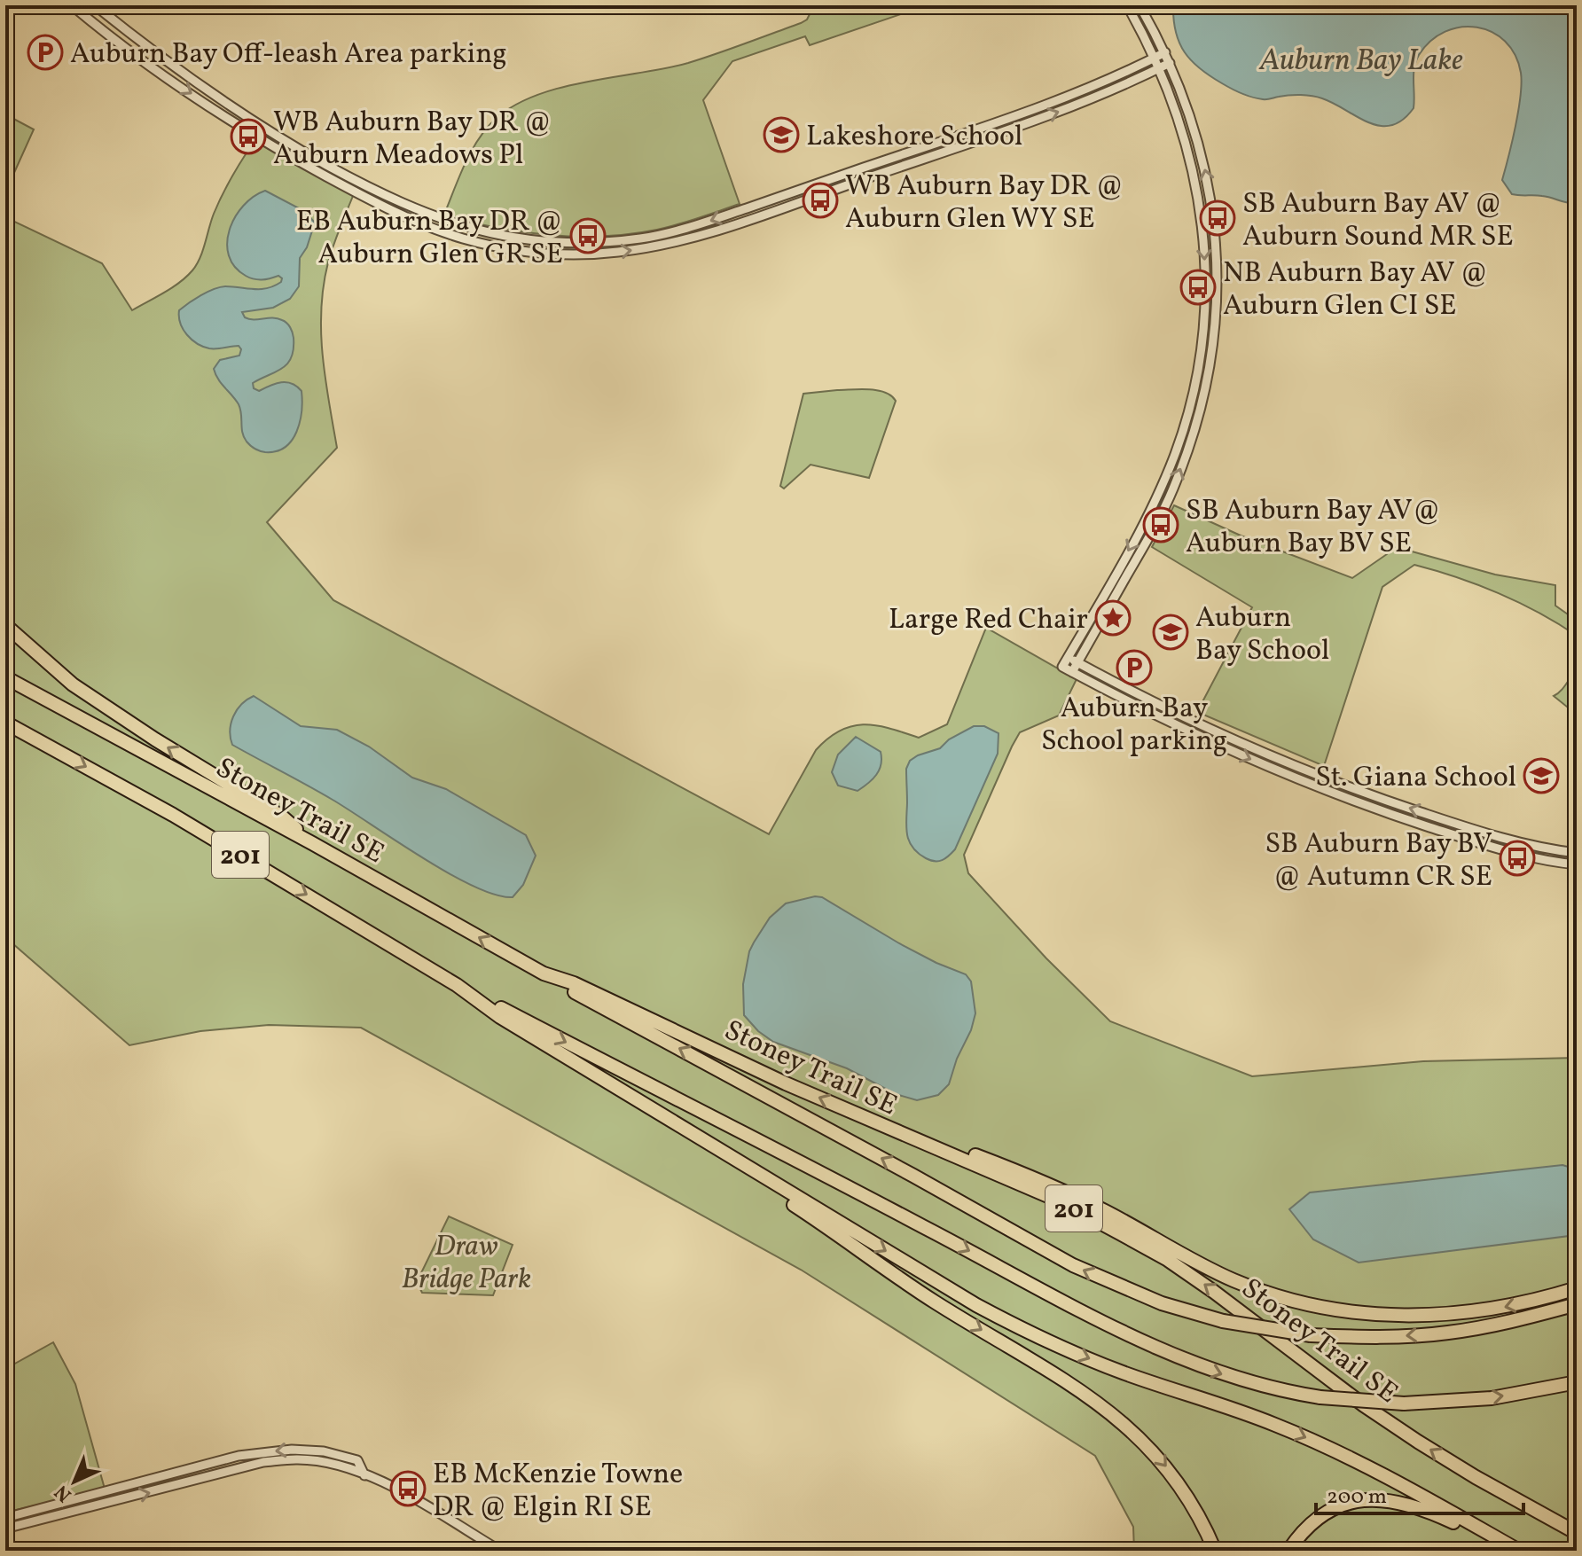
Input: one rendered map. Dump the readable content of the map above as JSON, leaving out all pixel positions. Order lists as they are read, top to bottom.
{
  "streets": {
    "highway": ["Stoney Trail SE", "201"]
  },
  "water": ["Auburn Bay Lake"],
  "parks": ["Draw Bridge Park"],
  "places": {
    "parking": ["Auburn Bay Off-leash Area parking", "Auburn Bay School parking"],
    "school or university": ["Lakeshore School", "Auburn Bay School", "St. Giana School"],
    "bus stop": [
      "WB Auburn Bay DR @ Auburn Meadows Pl",
      "WB Auburn Bay DR @ Auburn Glen WY SE",
      "SB Auburn Bay AV @ Auburn Sound MR SE",
      "EB Auburn Bay DR @ Auburn Glen GR SE",
      "NB Auburn Bay AV @ Auburn Glen CI SE",
      "SB Auburn Bay AV@ Auburn Bay BV SE",
      "SB Auburn Bay BV @ Autumn CR SE",
      "EB McKenzie Towne DR @ Elgin RI SE"
    ],
    "place": ["Large Red Chair"]
  },
  "scale_bar": "200 m",
  "north": "bottom left"
}
